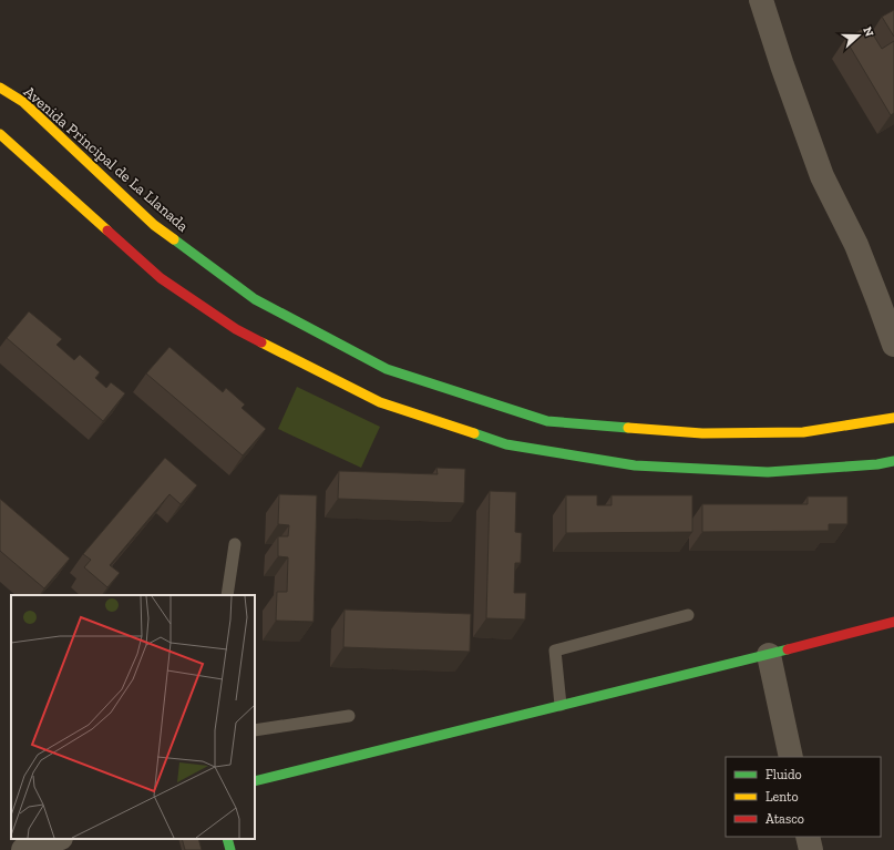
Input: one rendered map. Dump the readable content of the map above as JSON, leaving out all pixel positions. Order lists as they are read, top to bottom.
{
  "streets": {
    "main road": ["Avenida Principal de La Llanada"]
  },
  "legend": ["Fluido", "Lento", "Atasco"],
  "north": "right"
}
